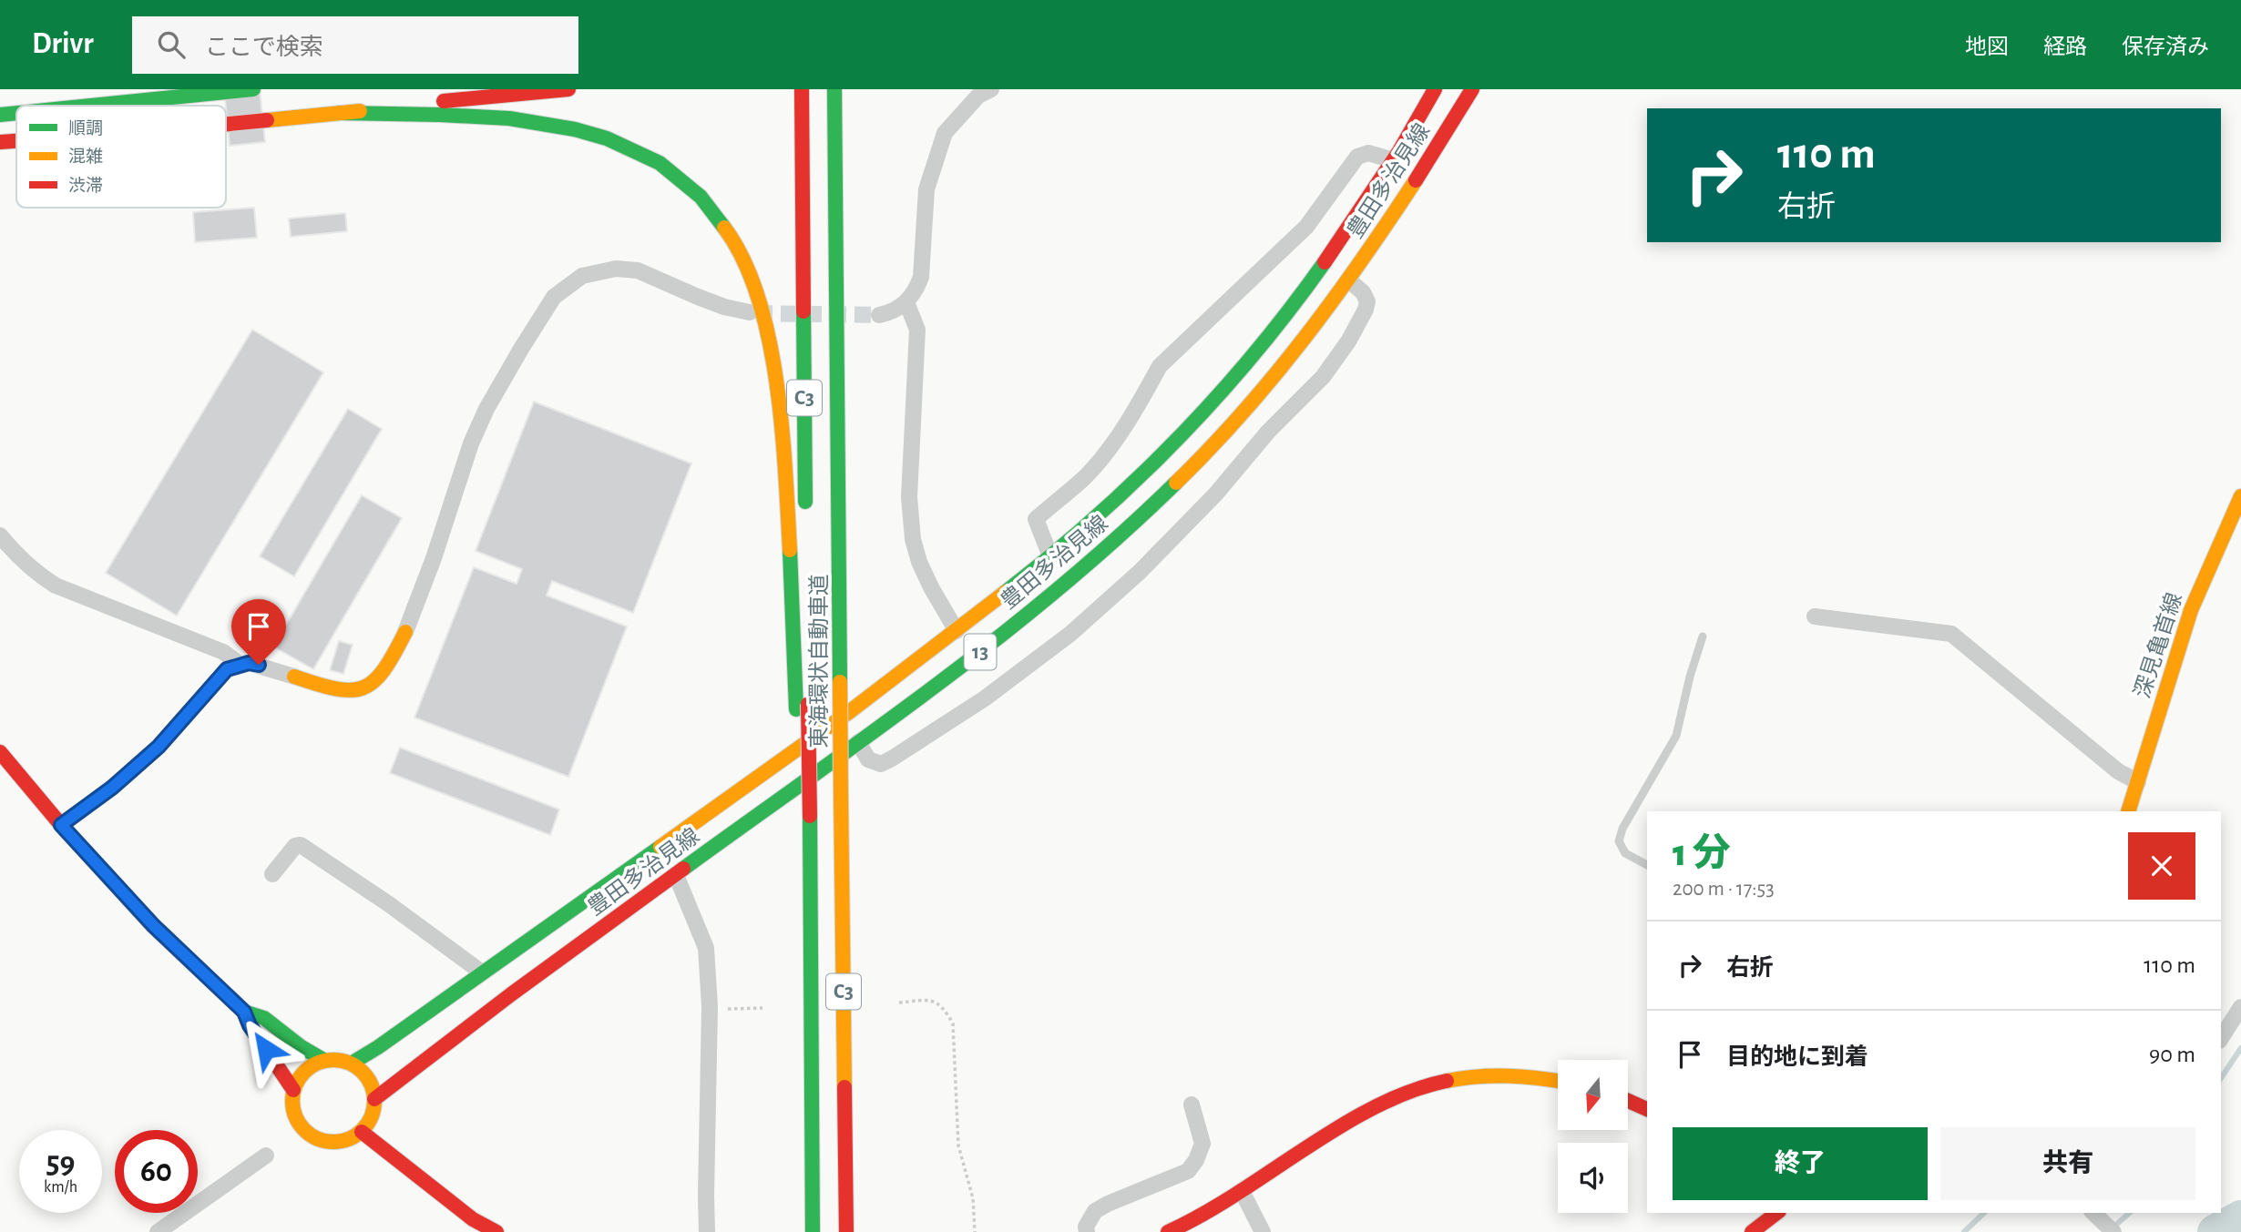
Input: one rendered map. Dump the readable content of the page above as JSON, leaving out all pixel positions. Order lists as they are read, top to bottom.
{
  "streets": {
    "main road": [
      "豊田多治見線",
      "C3",
      "深見亀首線",
      "13",
      "東海環状自動車道"
    ]
  },
  "legend": ["順調", "混雑", "渋滞"],
  "north": "bottom",
  "page": {
    "header": "Drivr",
    "search": "ここで検索",
    "nav": ["地図", "経路", "保存済み"],
    "turn": ["110 m", "右折"],
    "heading": ["1 分", "200 m · 17:53"],
    "list": [
      {
        "name": "右折",
        "value": "110 m"
      },
      {
        "name": "目的地に到着",
        "value": "90 m"
      }
    ],
    "buttons": ["終了", "共有"],
    "speed": "59 km/h",
    "limit": "60"
  }
}
